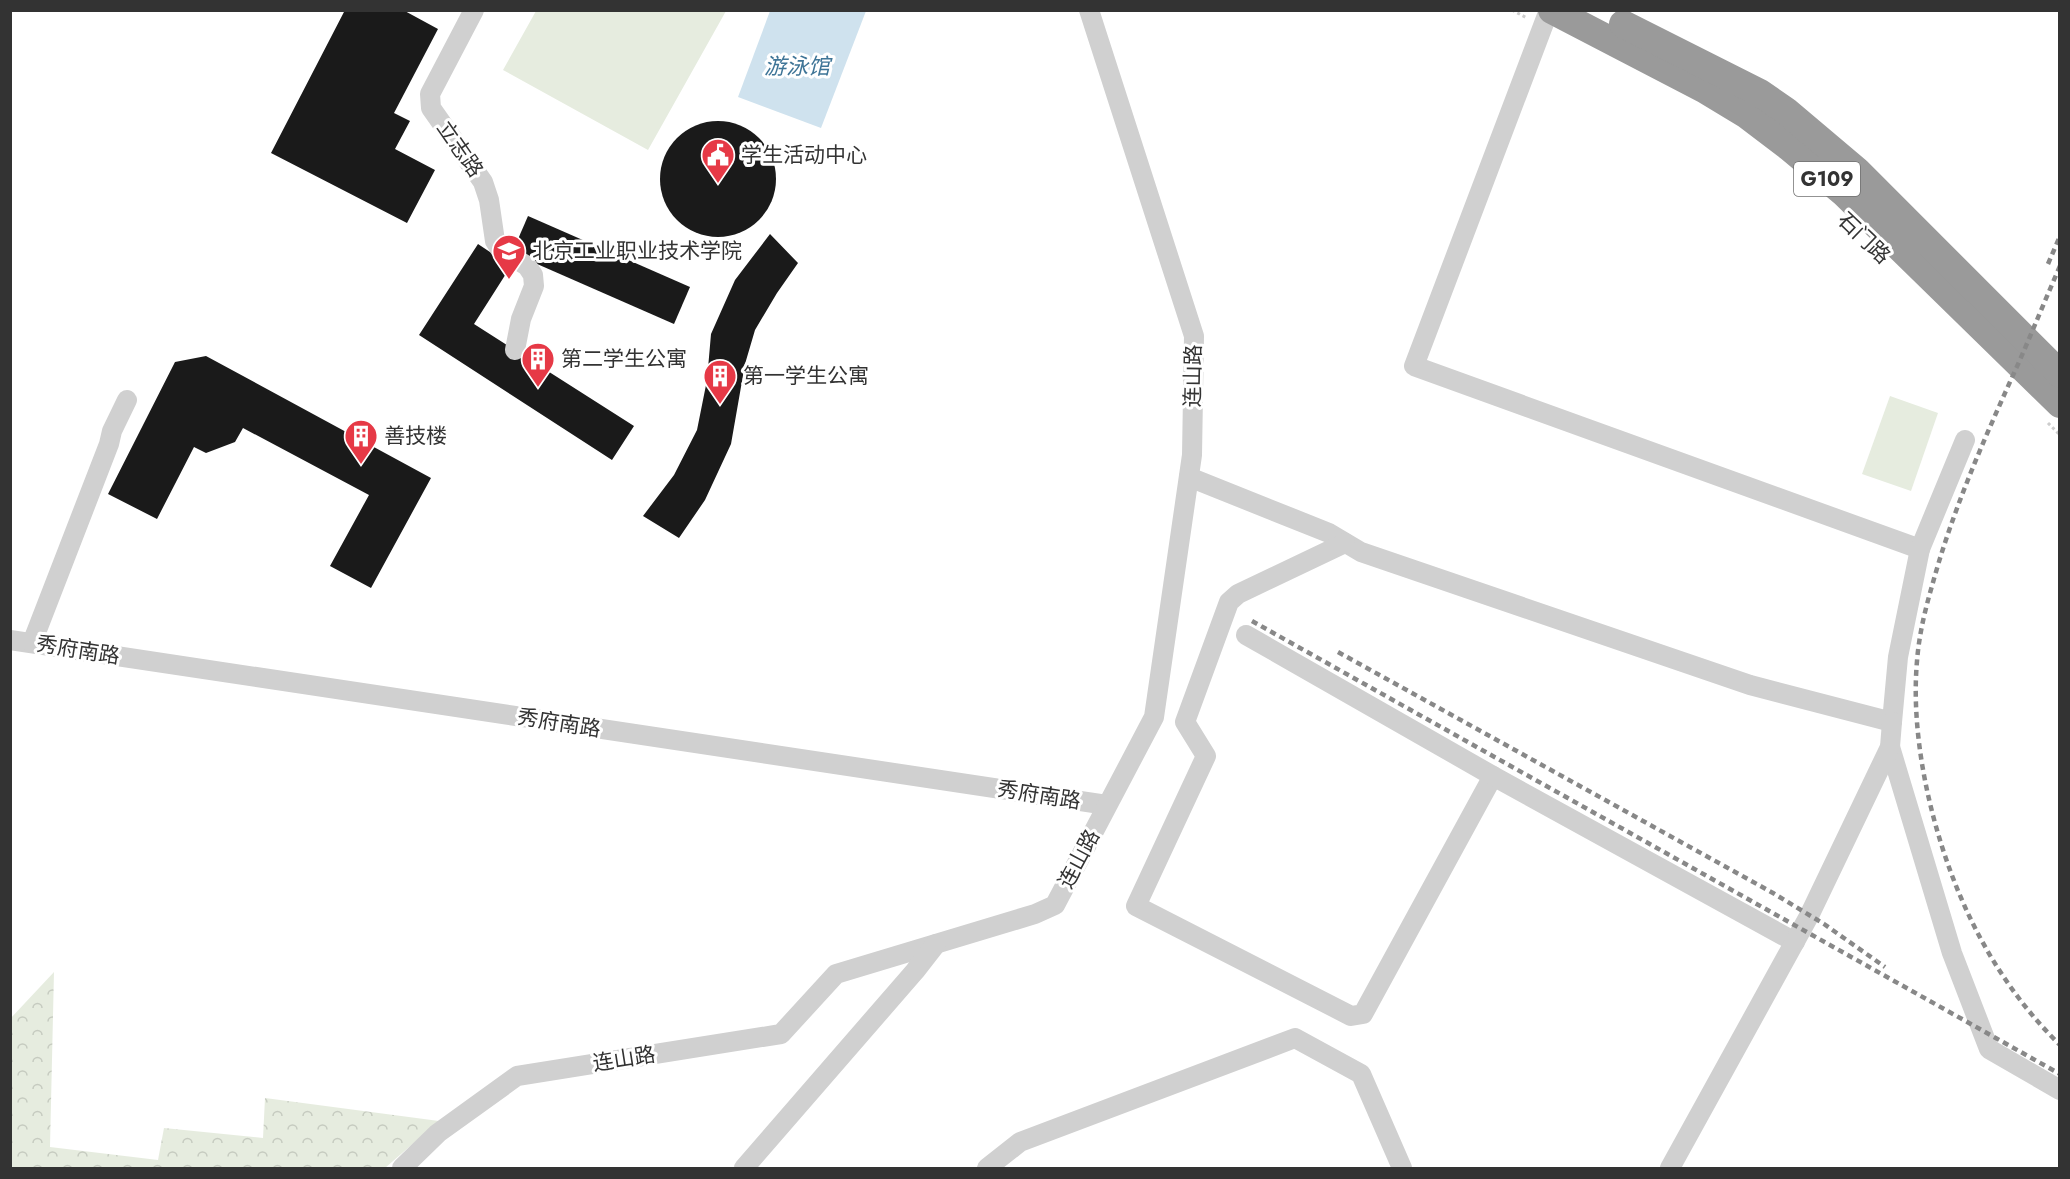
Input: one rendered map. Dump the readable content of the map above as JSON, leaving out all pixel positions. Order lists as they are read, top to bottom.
{
  "streets": {
    "highway": ["G109", "石门路"],
    "street": ["立志路", "连山路", "秀府南路"]
  },
  "crossings": [
    ["连山路", "秀府南路"]
  ],
  "water": ["游泳馆"],
  "places": {
    "public building": ["学生活动中心"],
    "school or university": ["北京工业职业技术学院"],
    "building": ["第二学生公寓", "第一学生公寓", "善技楼"]
  }
}
